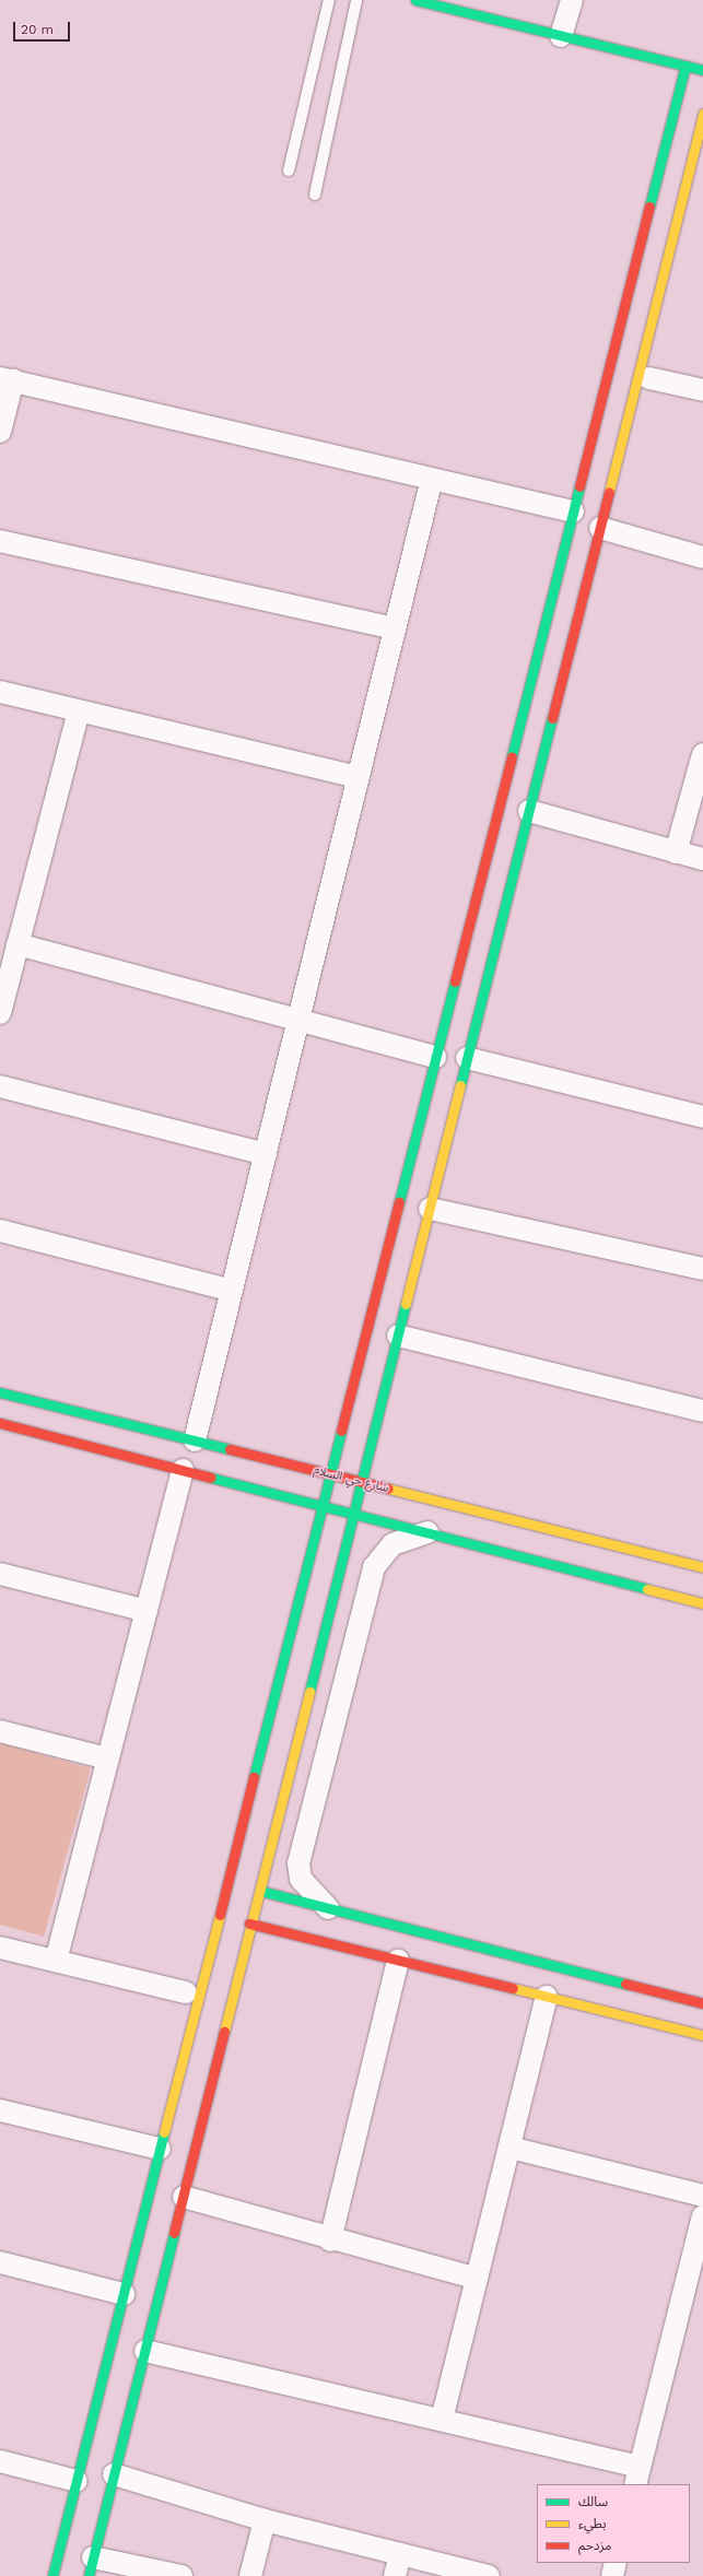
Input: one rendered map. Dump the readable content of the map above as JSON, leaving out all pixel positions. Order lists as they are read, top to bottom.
{
  "streets": {
    "street": ["شارع حي السلام"]
  },
  "legend": ["سالك", "بطيء", "مزدحم"],
  "scale_bar": "20 m"
}
